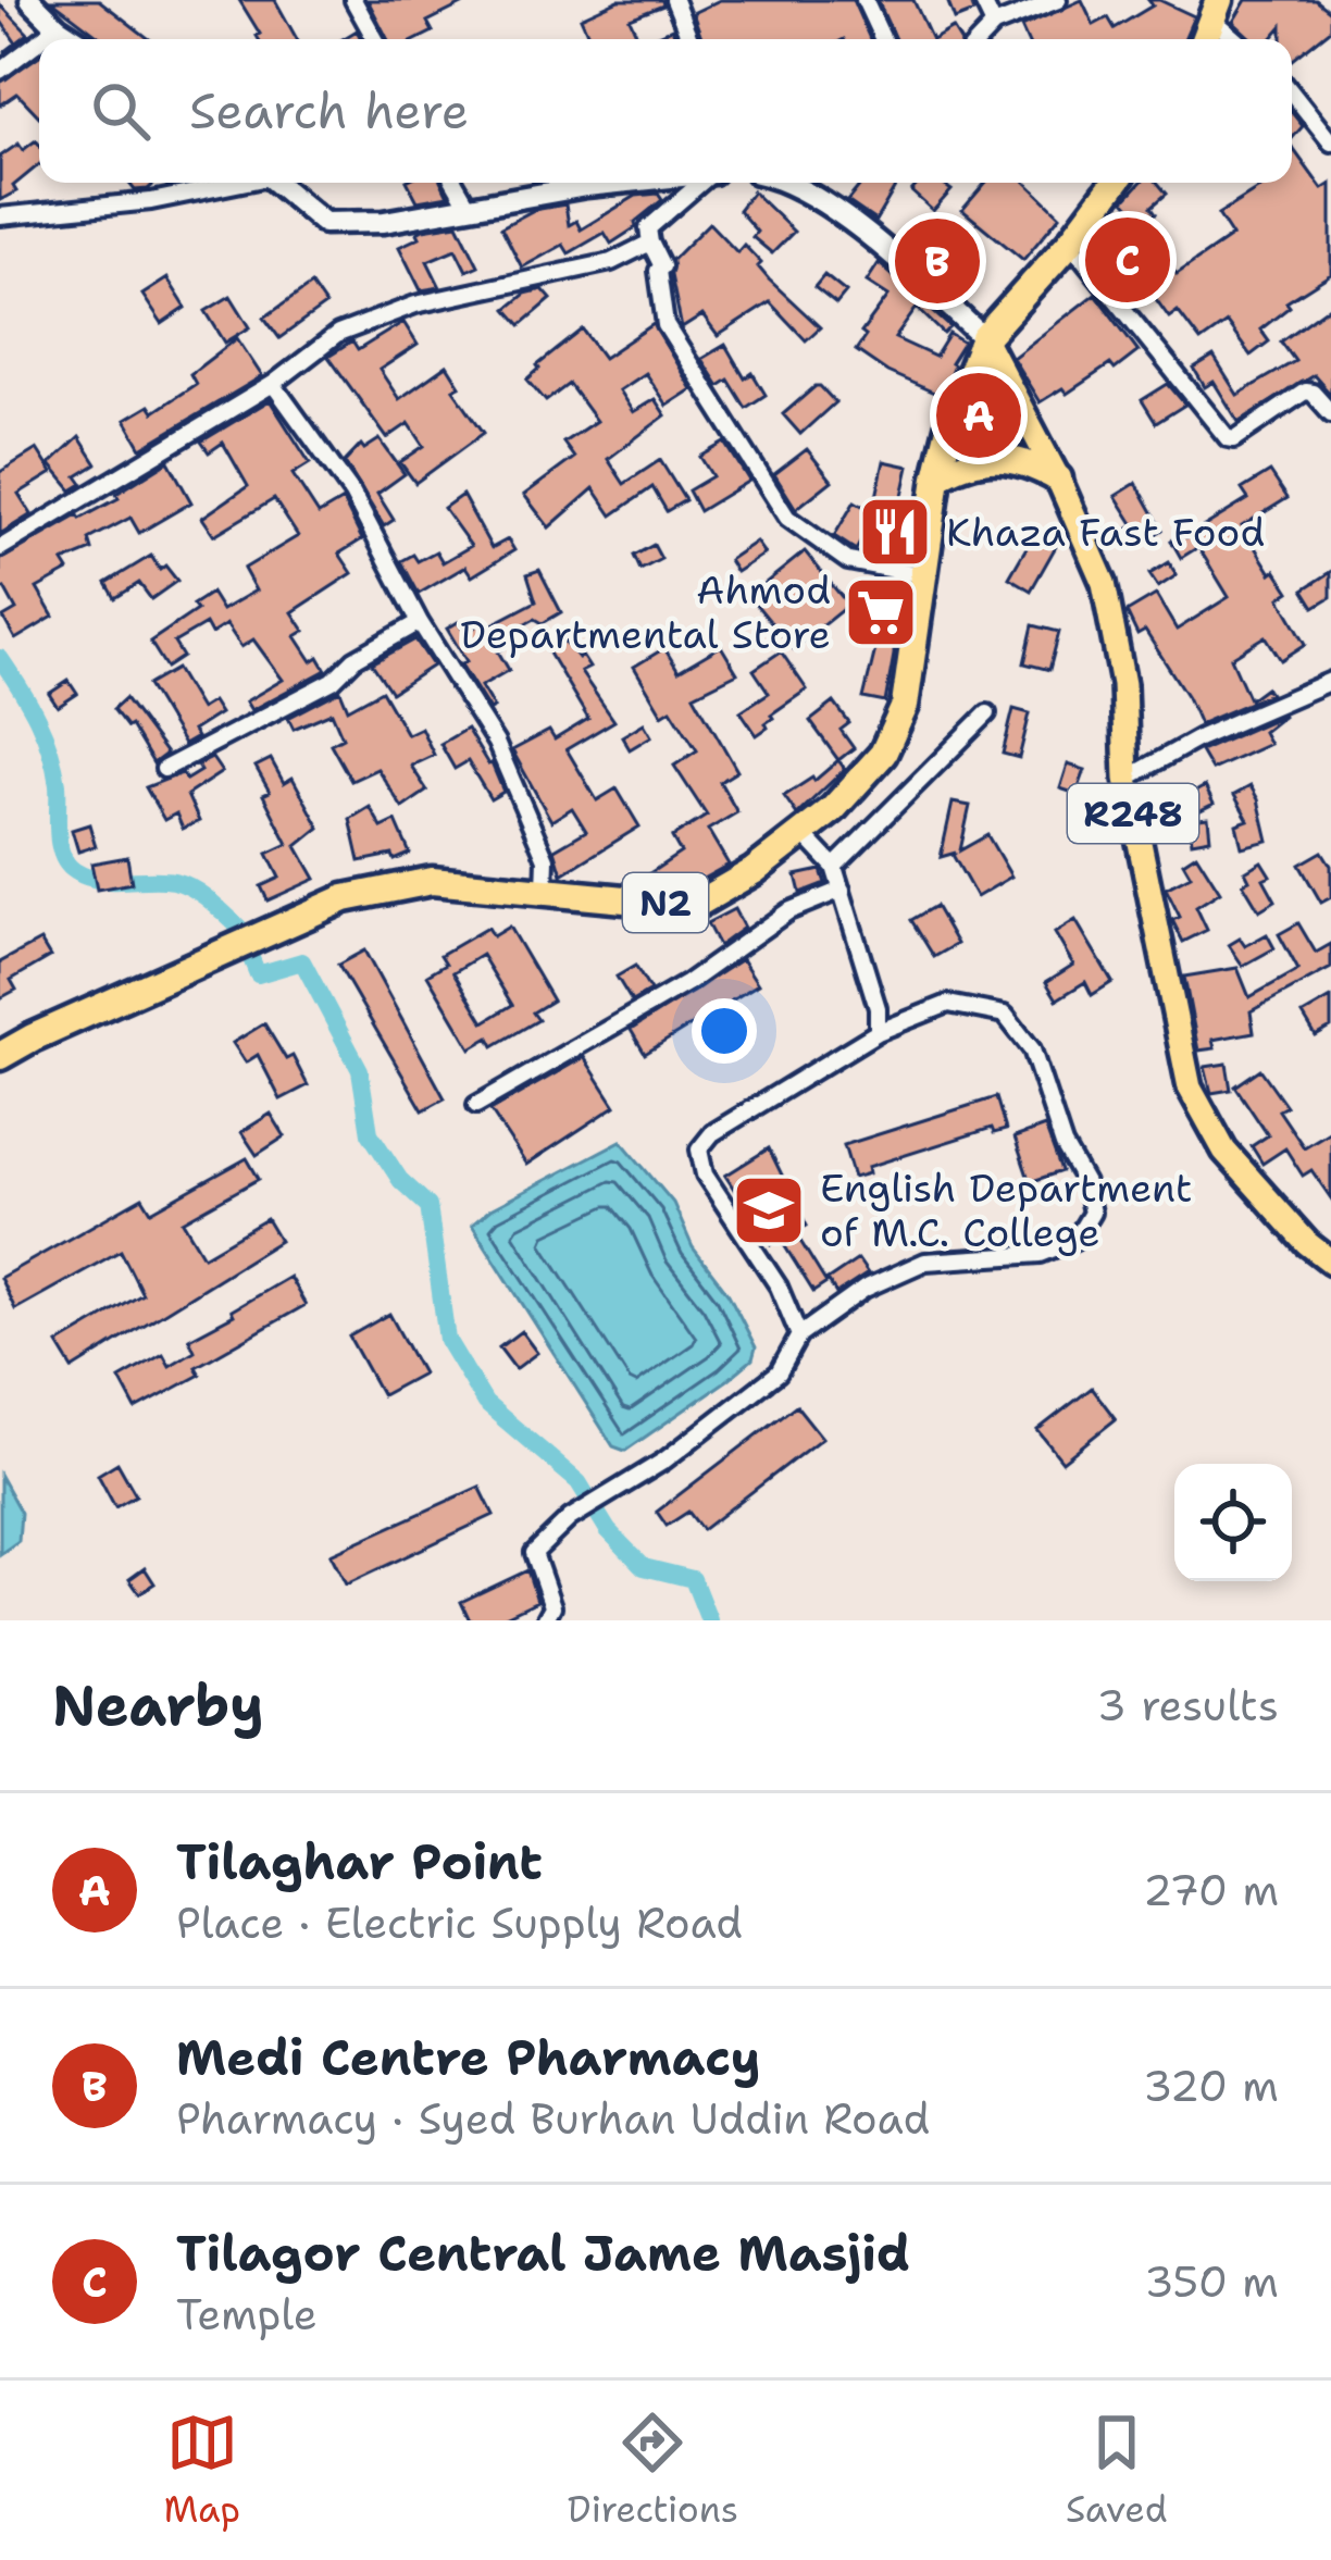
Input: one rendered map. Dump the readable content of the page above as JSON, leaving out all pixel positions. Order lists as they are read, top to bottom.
{
  "streets": {
    "highway": ["N2"],
    "main road": ["R248"]
  },
  "crossings": [
    ["R248", "N2"]
  ],
  "places": {
    "restaurant": ["Khaza Fast Food"],
    "supermarket": ["Ahmod Departmental Store"],
    "school or university": ["English Department of M.C. College"]
  },
  "page": {
    "search": "Search here",
    "pins": ["C", "B", "A"],
    "heading": ["Nearby", "3 results"],
    "list": [
      {
        "mark": "A",
        "name": "Tilaghar Point",
        "note": "Place · Electric Supply Road",
        "value": "270 m"
      },
      {
        "mark": "B",
        "name": "Medi Centre Pharmacy",
        "note": "Pharmacy · Syed Burhan Uddin Road",
        "value": "320 m"
      },
      {
        "mark": "C",
        "name": "Tilagor Central Jame Masjid",
        "note": "Temple",
        "value": "350 m"
      }
    ],
    "nav": ["Map", "Directions", "Saved"]
  }
}
